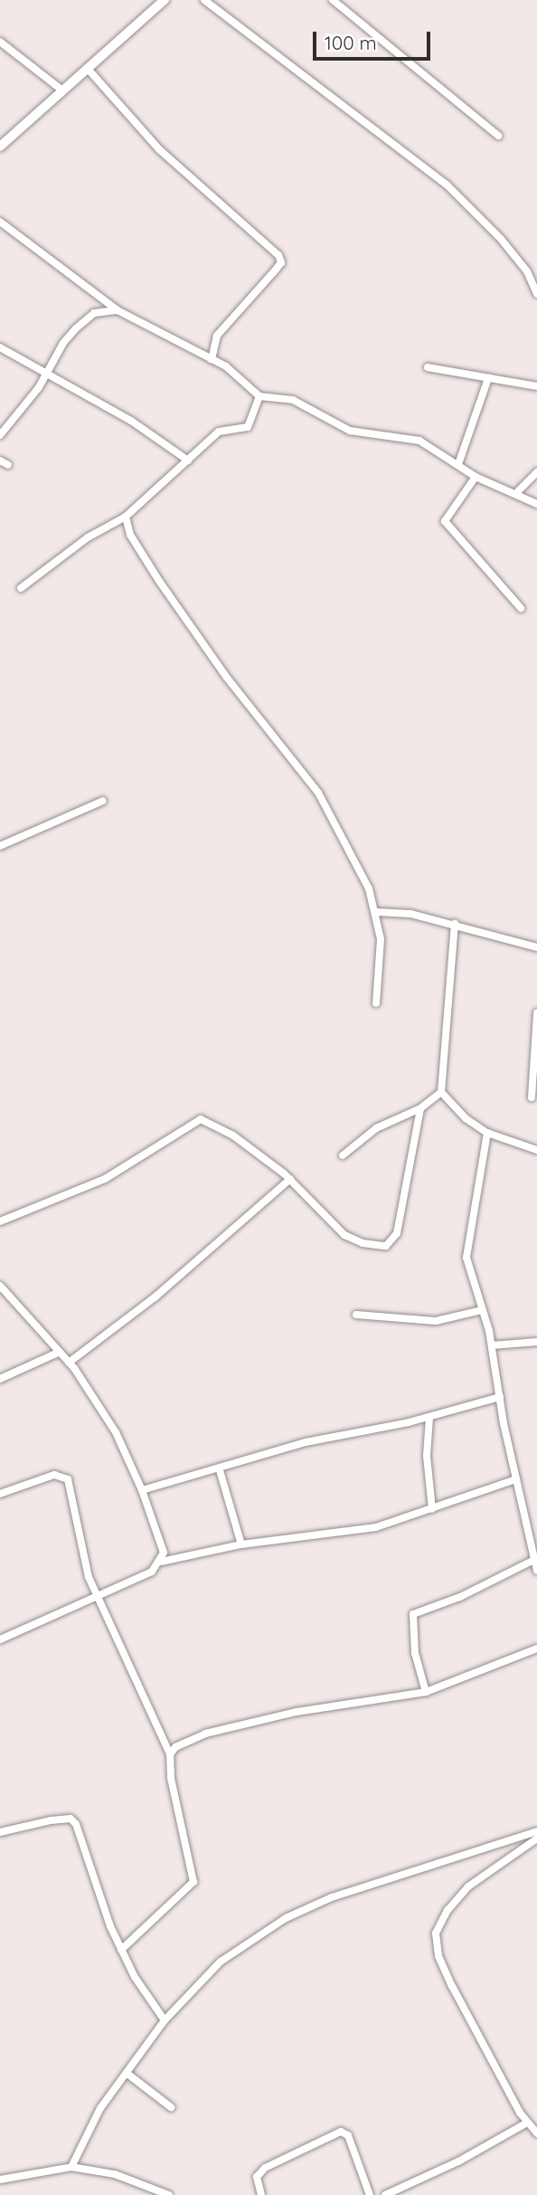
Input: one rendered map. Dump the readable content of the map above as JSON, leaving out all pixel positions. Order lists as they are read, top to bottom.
{
  "scale_bar": "100 m"
}
